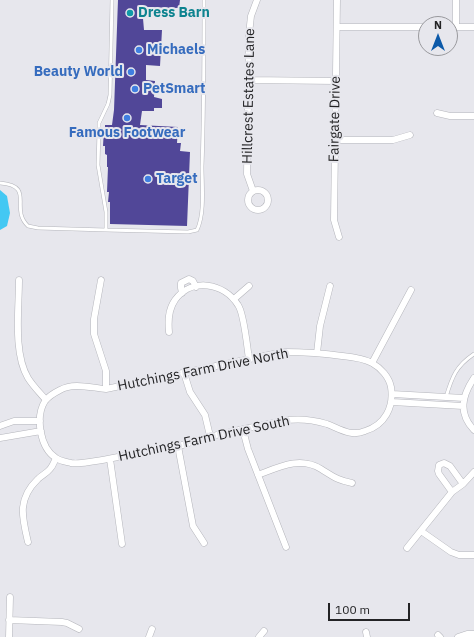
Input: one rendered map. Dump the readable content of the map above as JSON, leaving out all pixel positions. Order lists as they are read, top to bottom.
{
  "streets": {
    "street": [
      "Hillcrest Estates Lane",
      "Fairgate Drive",
      "Hutchings Farm Drive North",
      "Hutchings Farm Drive South"
    ]
  },
  "crossings": [
    ["Hutchings Farm Drive North", "Hutchings Farm Drive South"]
  ],
  "places": [
    "Dress Barn",
    "Michaels",
    "Beauty World",
    "PetSmart",
    "Famous Footwear",
    "Target"
  ],
  "scale_bar": "100 m",
  "north": "top"
}
